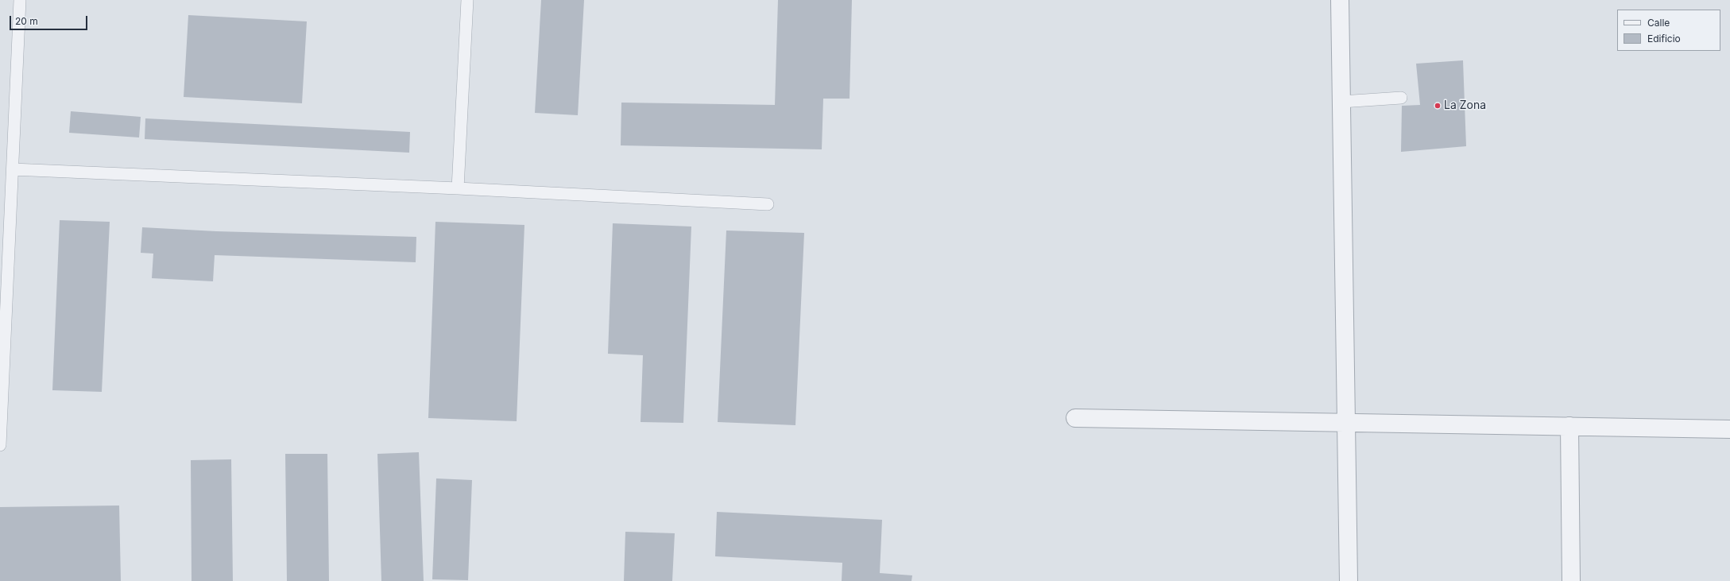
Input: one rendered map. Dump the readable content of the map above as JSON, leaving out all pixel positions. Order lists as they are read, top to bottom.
{
  "places": ["La Zona"],
  "legend": ["Calle", "Edificio"],
  "scale_bar": "20 m"
}
